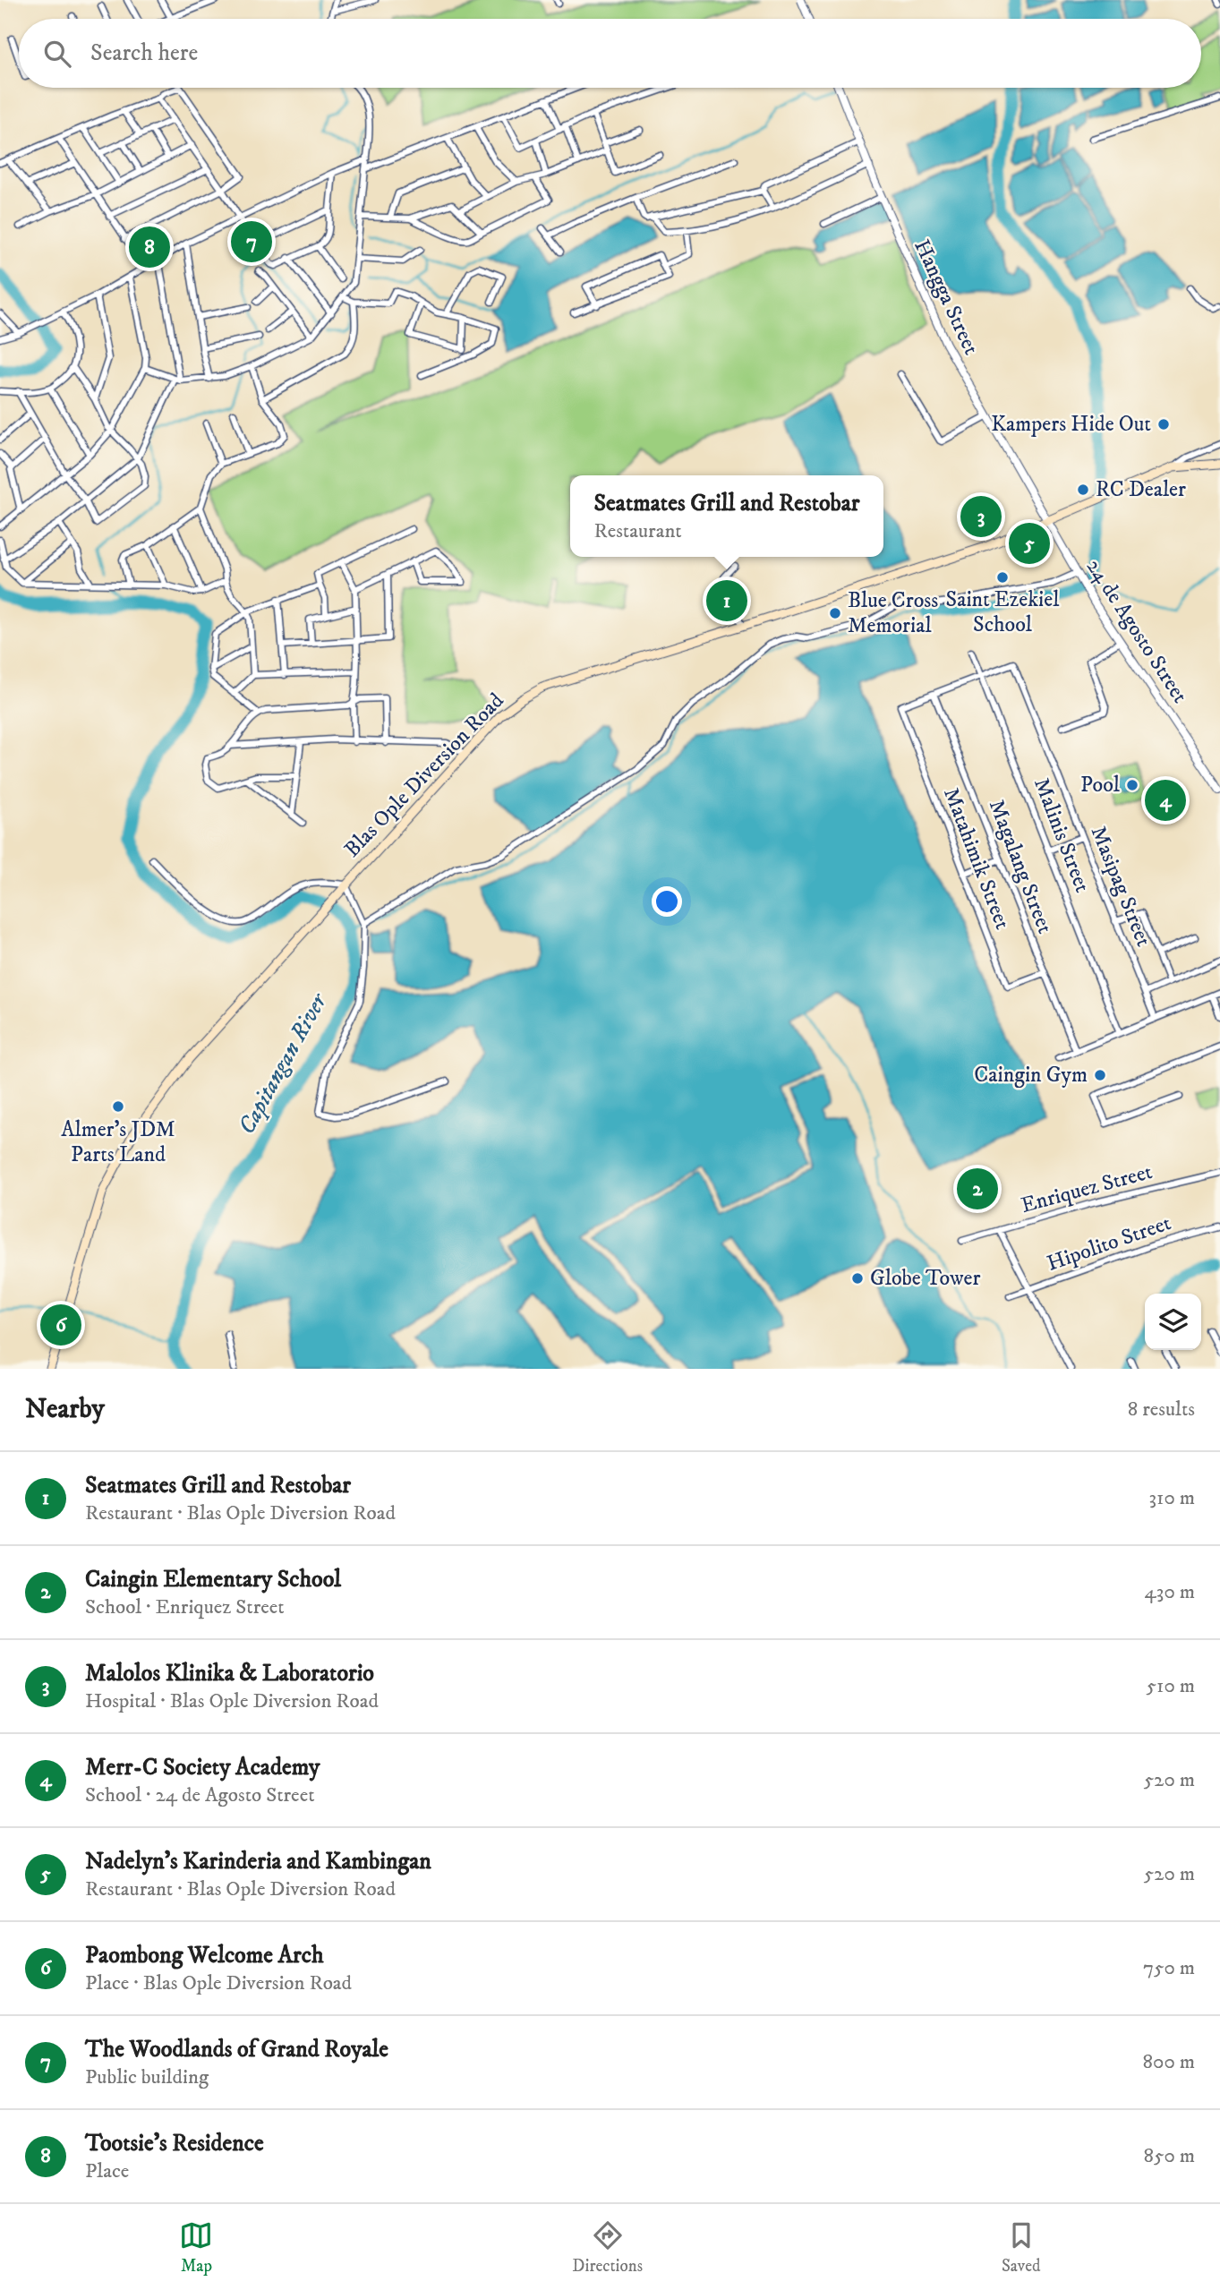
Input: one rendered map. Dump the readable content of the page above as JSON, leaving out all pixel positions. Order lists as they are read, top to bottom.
{
  "streets": {
    "main road": ["Blas Ople Diversion Road"],
    "street": [
      "Hangga Street",
      "24 de Agosto Street",
      "Malinis Street",
      "Matahimik Street",
      "Magalang Street",
      "Masipag Street",
      "Enriquez Street",
      "Hipolito Street"
    ]
  },
  "crossings": [
    ["Hangga Street", "24 de Agosto Street"],
    ["Hangga Street", "Blas Ople Diversion Road"],
    ["24 de Agosto Street", "Blas Ople Diversion Road"],
    ["Malinis Street", "Masipag Street"],
    ["Matahimik Street", "Magalang Street"]
  ],
  "water": ["Capitangan River"],
  "places": [
    "Kampers Hide Out",
    "RC Dealer",
    "Saint Ezekiel School",
    "Blue Cross Memorial",
    "Pool",
    "Caingin Gym",
    "Almer's JDM Parts Land",
    "Globe Tower"
  ],
  "page": {
    "search": "Search here",
    "pins": [
      "7",
      "8",
      "3",
      "5",
      "1",
      "4",
      "2",
      "6"
    ],
    "popup": ["Seatmates Grill and Restobar", "Restaurant"],
    "heading": ["Nearby", "8 results"],
    "list": [
      {
        "mark": "1",
        "name": "Seatmates Grill and Restobar",
        "note": "Restaurant · Blas Ople Diversion Road",
        "value": "310 m"
      },
      {
        "mark": "2",
        "name": "Caingin Elementary School",
        "note": "School · Enriquez Street",
        "value": "430 m"
      },
      {
        "mark": "3",
        "name": "Malolos Klinika & Laboratorio",
        "note": "Hospital · Blas Ople Diversion Road",
        "value": "510 m"
      },
      {
        "mark": "4",
        "name": "Merr-C Society Academy",
        "note": "School · 24 de Agosto Street",
        "value": "520 m"
      },
      {
        "mark": "5",
        "name": "Nadelyn's Karinderia and Kambingan",
        "note": "Restaurant · Blas Ople Diversion Road",
        "value": "520 m"
      },
      {
        "mark": "6",
        "name": "Paombong Welcome Arch",
        "note": "Place · Blas Ople Diversion Road",
        "value": "750 m"
      },
      {
        "mark": "7",
        "name": "The Woodlands of Grand Royale",
        "note": "Public building",
        "value": "800 m"
      },
      {
        "mark": "8",
        "name": "Tootsie's Residence",
        "note": "Place",
        "value": "850 m"
      }
    ],
    "nav": ["Map", "Directions", "Saved"]
  }
}
